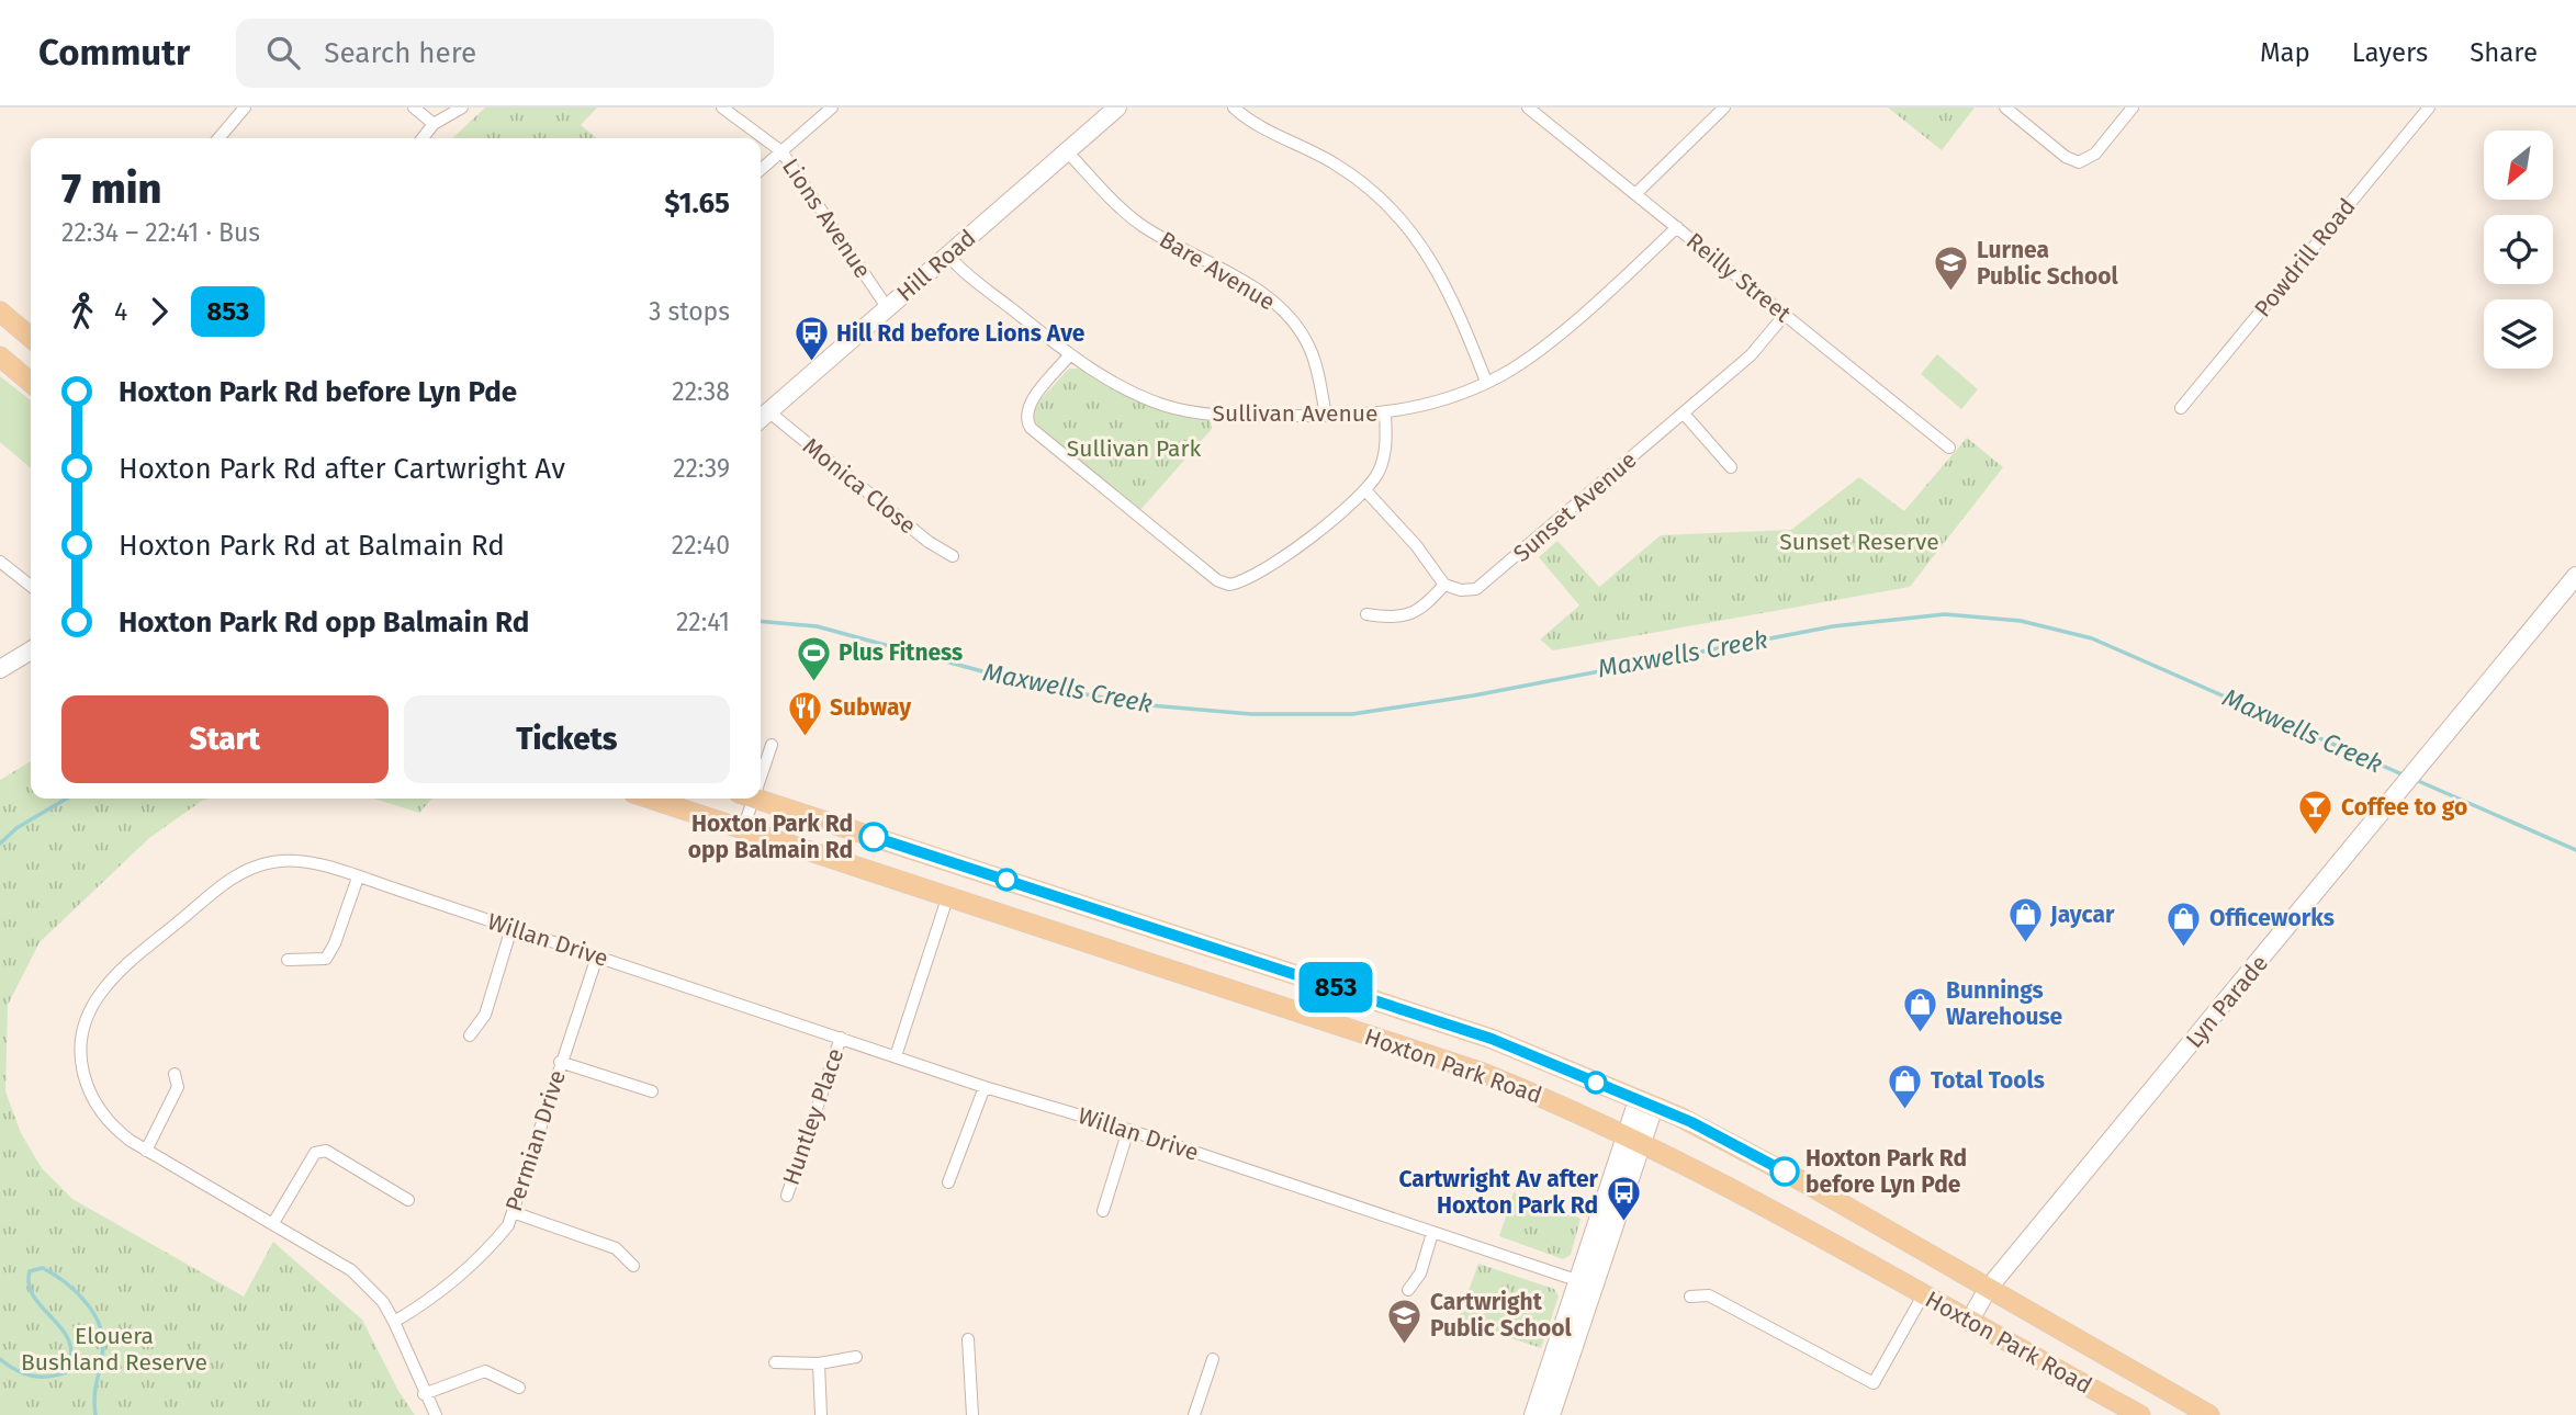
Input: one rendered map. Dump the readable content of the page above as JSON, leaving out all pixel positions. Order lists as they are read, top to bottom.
{
  "streets": {
    "main road": ["Hoxton Park Road"],
    "street": [
      "Lions Avenue",
      "Powdrill Road",
      "Hill Road",
      "Bare Avenue",
      "Reilly Street",
      "Sullivan Avenue",
      "Monica Close",
      "Sunset Avenue",
      "Willan Drive",
      "Lyn Parade",
      "Huntley Place",
      "Permian Drive"
    ]
  },
  "crossings": [
    ["Lions Avenue", "Hill Road"],
    ["Hill Road", "Bare Avenue"],
    ["Hill Road", "Sullivan Avenue"],
    ["Hill Road", "Monica Close"],
    ["Bare Avenue", "Sullivan Avenue"],
    ["Reilly Street", "Sullivan Avenue"],
    ["Reilly Street", "Sunset Avenue"],
    ["Willan Drive", "Huntley Place"],
    ["Willan Drive", "Permian Drive"],
    ["Lyn Parade", "Hoxton Park Road"]
  ],
  "water": ["Maxwells Creek"],
  "parks": ["Sullivan Park", "Sunset Reserve", "Elouera Bushland Reserve"],
  "places": {
    "school or university": ["Lurnea Public School", "Cartwright Public School"],
    "bus stop": ["Hill Rd before Lions Ave", "Cartwright Av after Hoxton Park Rd"],
    "sports": ["Plus Fitness"],
    "restaurant": ["Subway"],
    "bar": ["Coffee to go"],
    "other": ["Hoxton Park Rd opp Balmain Rd", "Hoxton Park Rd before Lyn Pde"],
    "shop": [
      "Jaycar",
      "Officeworks",
      "Bunnings Warehouse",
      "Total Tools"
    ]
  },
  "lines": ["bus line 853"],
  "north": "bottom left",
  "page": {
    "header": "Commutr",
    "search": "Search here",
    "nav": ["Map", "Layers", "Share"],
    "on_map": "853",
    "heading": ["7 min", "22:34 – 22:41 · Bus", "$1.65"],
    "legs": ["4", "853", "3 stops"],
    "list": [
      {
        "name": "Hoxton Park Rd before Lyn Pde",
        "value": "22:38"
      },
      {
        "name": "Hoxton Park Rd after Cartwright Av",
        "value": "22:39"
      },
      {
        "name": "Hoxton Park Rd at Balmain Rd",
        "value": "22:40"
      },
      {
        "name": "Hoxton Park Rd opp Balmain Rd",
        "value": "22:41"
      }
    ],
    "buttons": ["Start", "Tickets"]
  }
}
